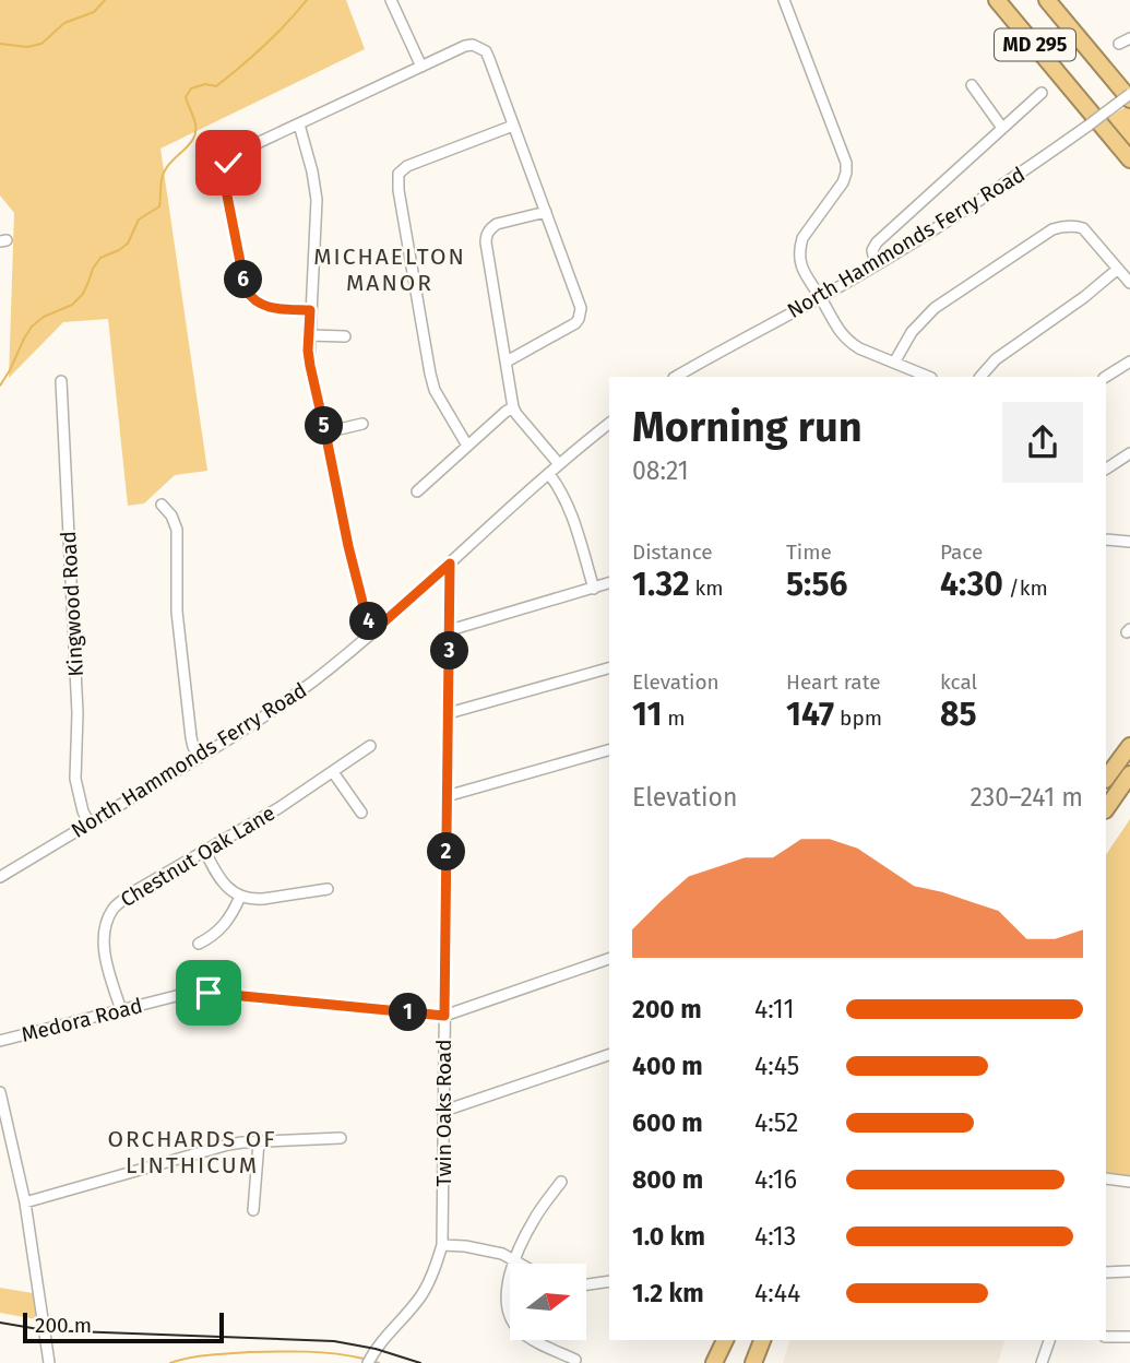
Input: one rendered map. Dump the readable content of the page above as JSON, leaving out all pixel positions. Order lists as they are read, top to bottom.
{
  "streets": {
    "highway": ["MD 295"],
    "street": [
      "North Hammonds Ferry Road",
      "Kingwood Road",
      "Chestnut Oak Lane",
      "Medora Road",
      "Twin Oaks Road"
    ]
  },
  "crossings": [
    ["MD 295", "North Hammonds Ferry Road"],
    ["North Hammonds Ferry Road", "Kingwood Road"],
    ["North Hammonds Ferry Road", "Twin Oaks Road"],
    ["Chestnut Oak Lane", "Medora Road"],
    ["Medora Road", "Twin Oaks Road"]
  ],
  "districts": ["MICHAELTON MANOR", "ORCHARDS OF LINTHICUM"],
  "scale_bar": "200 m",
  "north": "right",
  "page": {
    "pins": [
      "6",
      "5",
      "4",
      "3",
      "2",
      "1"
    ],
    "heading": ["Morning run", "08:21"],
    "stats": [
      ["Distance", "1.32 km"],
      ["Time", "5:56"],
      ["Pace", "4:30 /km"],
      ["Elevation", "11 m"],
      ["Heart rate", "147 bpm"],
      ["kcal", "85"]
    ],
    "chart": ["Elevation", "230–241 m"],
    "list": [
      {
        "name": "200 m",
        "note": "4:11"
      },
      {
        "name": "400 m",
        "note": "4:45"
      },
      {
        "name": "600 m",
        "note": "4:52"
      },
      {
        "name": "800 m",
        "note": "4:16"
      },
      {
        "name": "1.0 km",
        "note": "4:13"
      },
      {
        "name": "1.2 km",
        "note": "4:44"
      }
    ],
    "scale": "200 m"
  }
}
